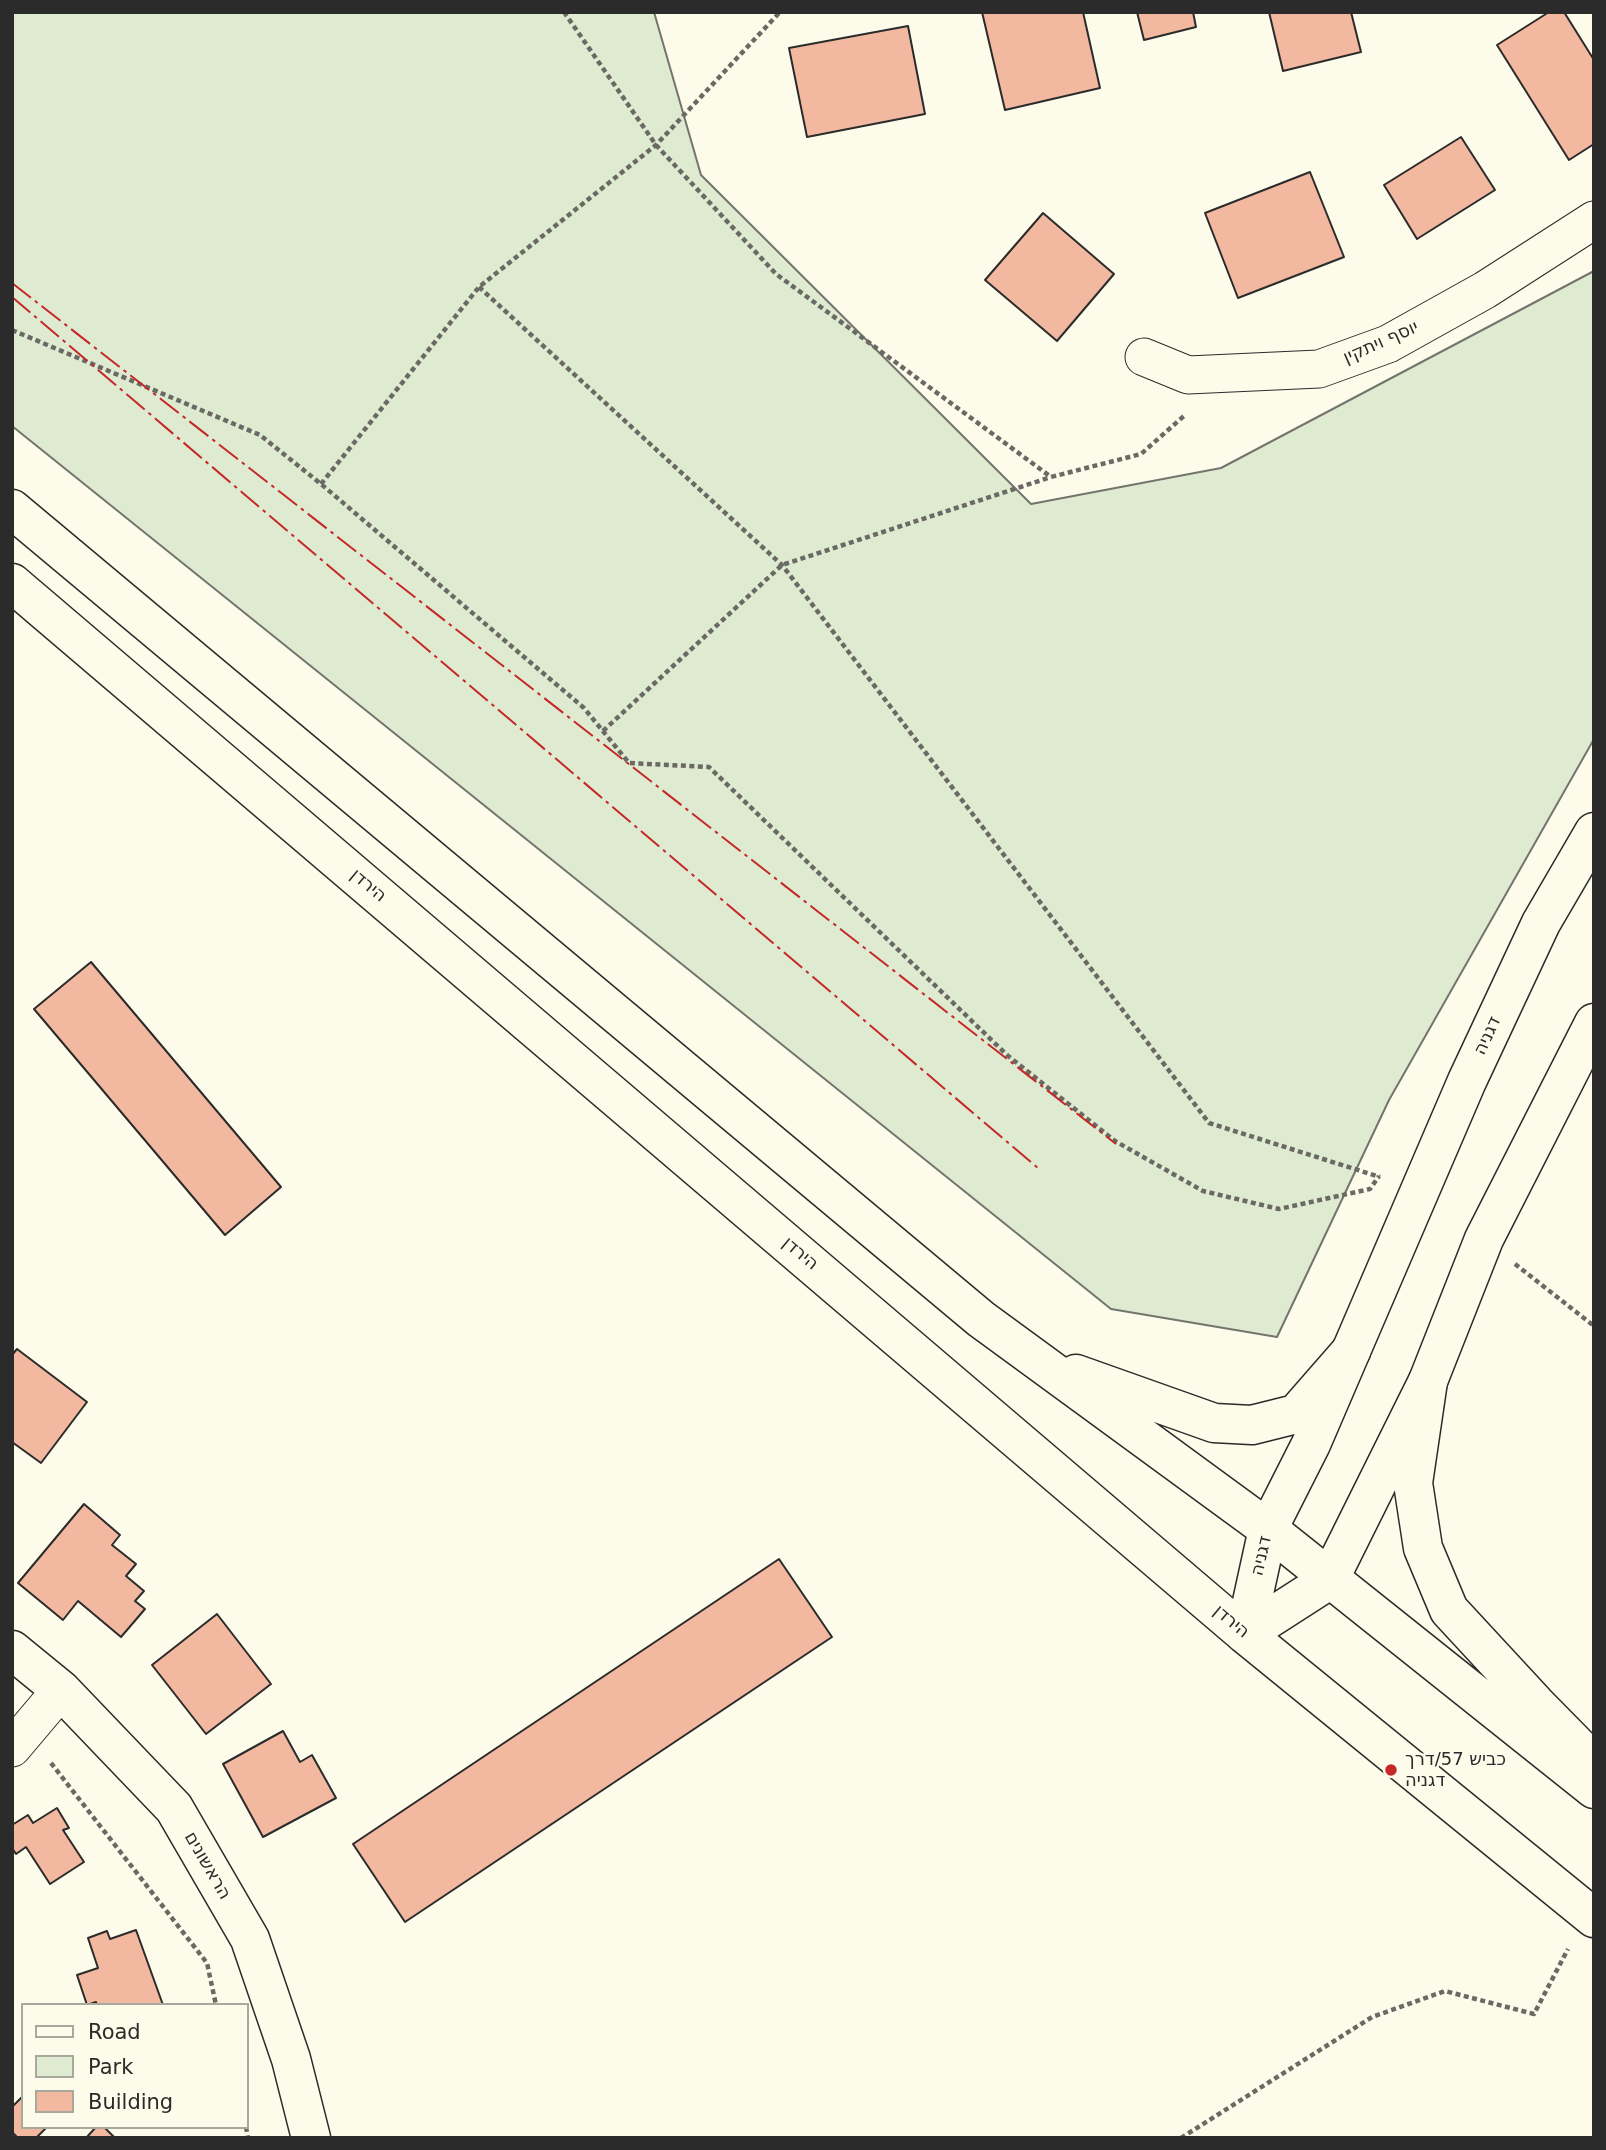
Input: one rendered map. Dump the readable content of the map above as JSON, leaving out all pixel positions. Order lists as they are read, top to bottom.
{
  "streets": {
    "main road": ["הירדן", "דגניה", "הראשונים"],
    "street": ["יוסף ויתקין"]
  },
  "crossings": [
    ["הירדן", "דגניה"]
  ],
  "places": ["כביש 57/דרך דגניה"],
  "legend": ["Road", "Park", "Building"]
}
